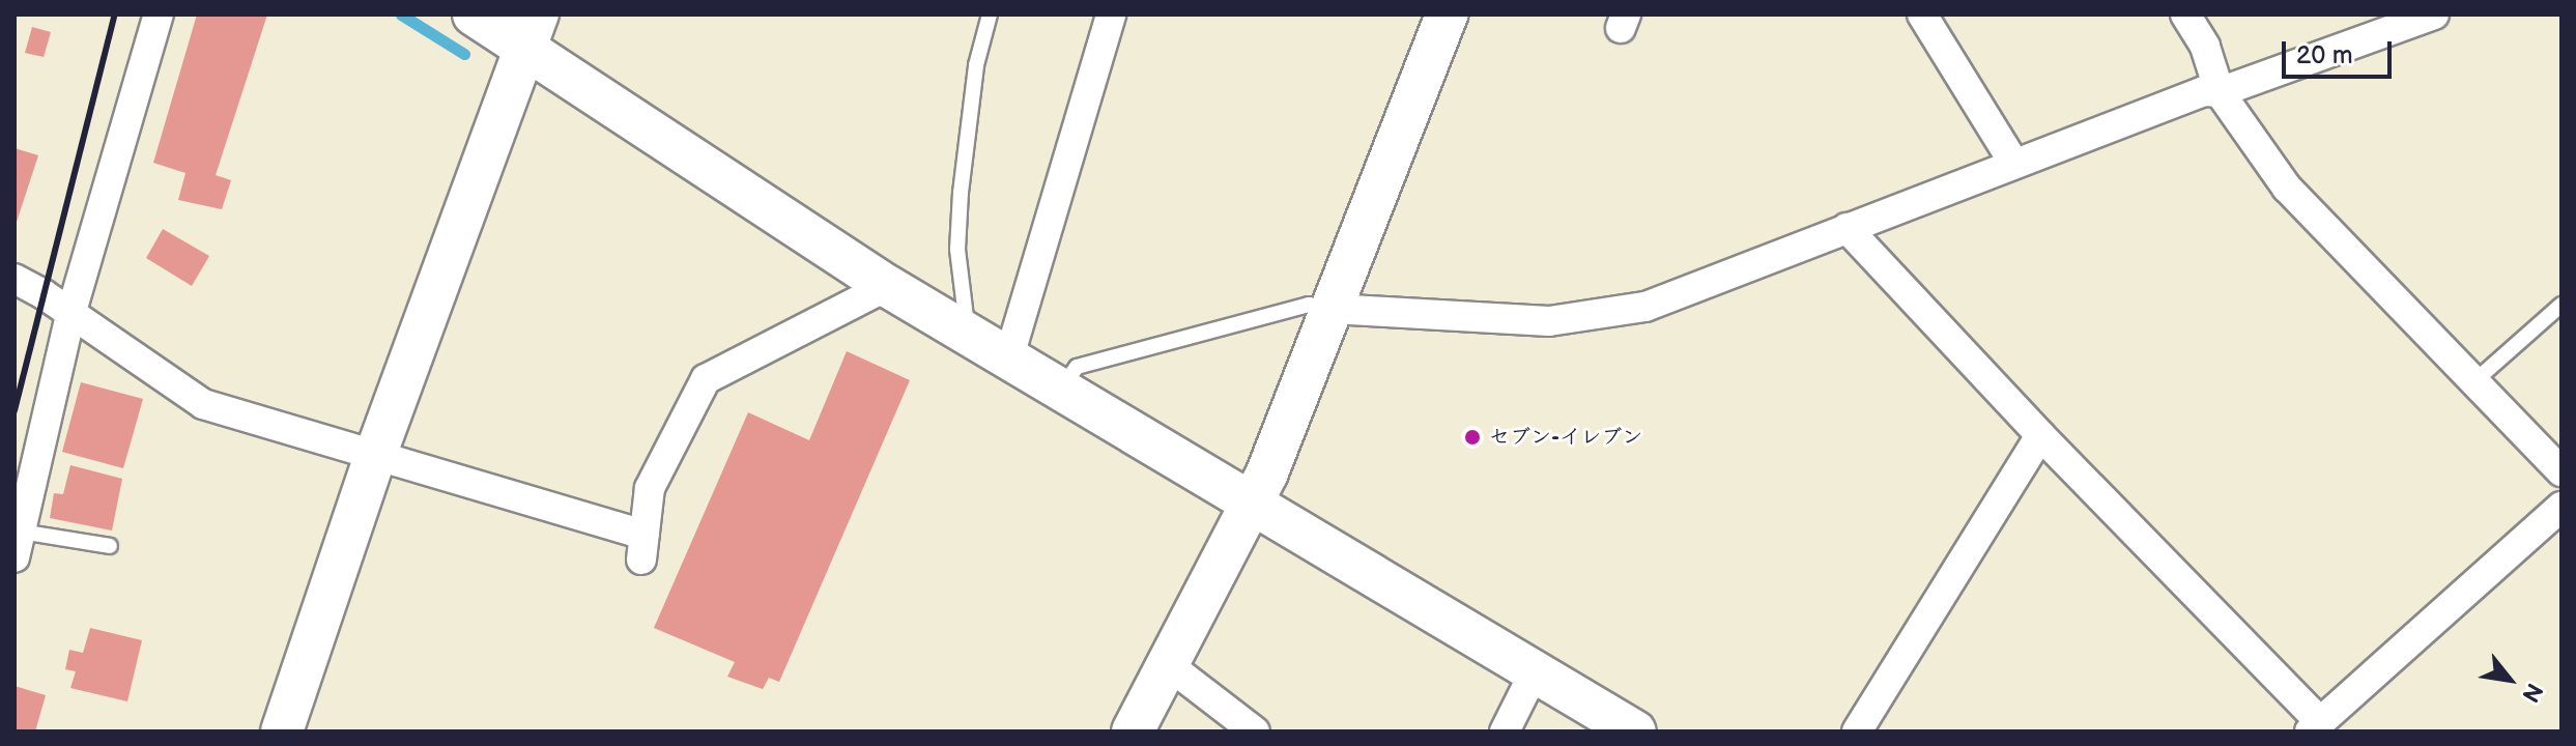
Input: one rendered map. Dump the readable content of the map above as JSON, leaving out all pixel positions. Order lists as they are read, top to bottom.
{
  "places": ["セブン-イレブン"],
  "scale_bar": "20 m",
  "north": "bottom right"
}
